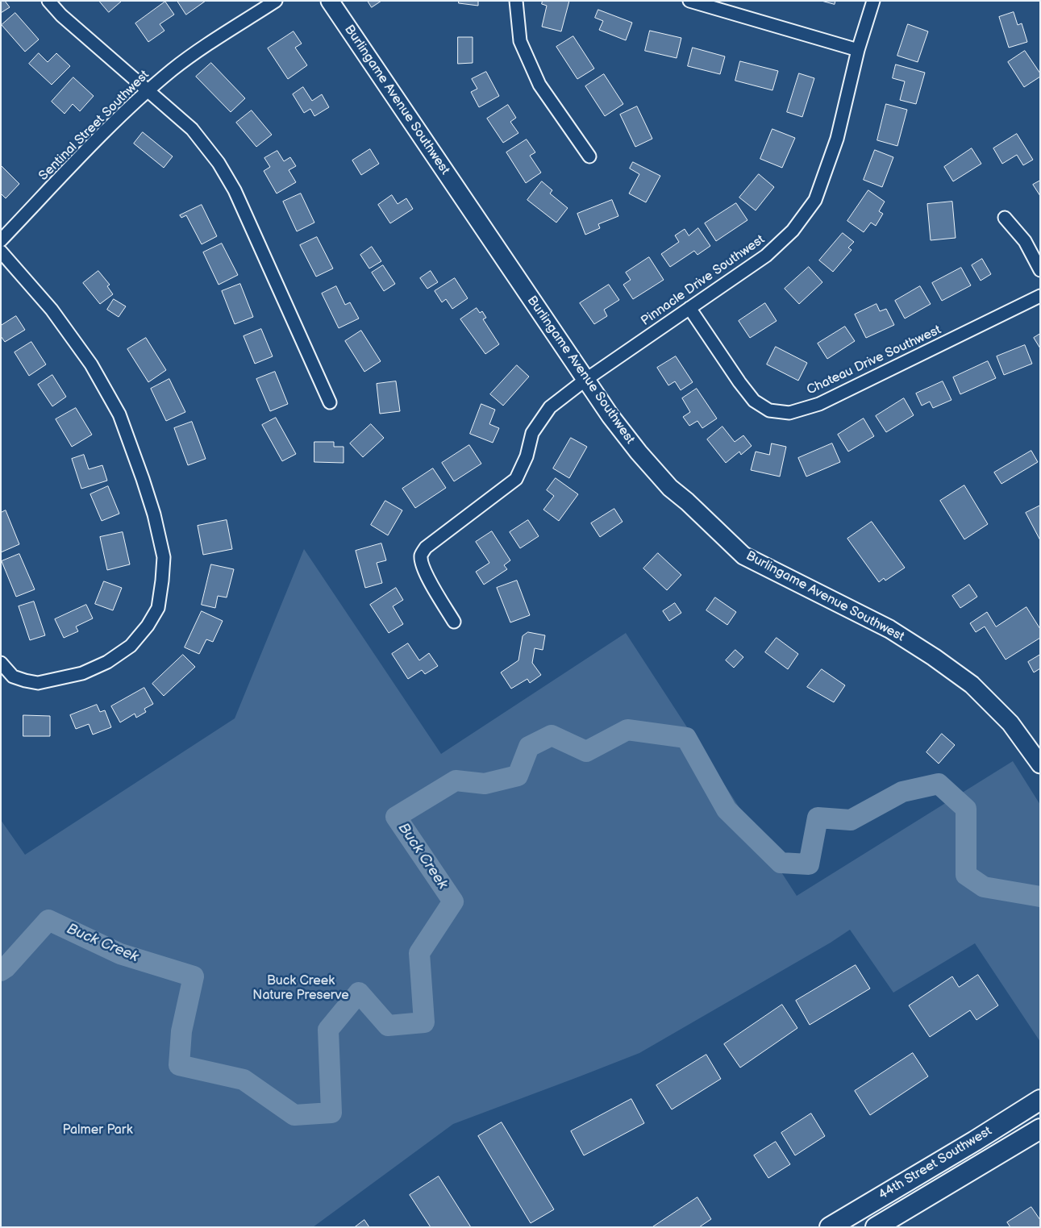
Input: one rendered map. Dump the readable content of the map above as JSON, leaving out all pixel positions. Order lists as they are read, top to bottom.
{
  "streets": {
    "main road": ["44th Street Southwest"],
    "street": [
      "Burlingame Avenue Southwest",
      "Sentinal Street Southwest",
      "Pinnacle Drive Southwest",
      "Chateau Drive Southwest"
    ]
  },
  "crossings": [
    ["Burlingame Avenue Southwest", "Pinnacle Drive Southwest"],
    ["Pinnacle Drive Southwest", "Chateau Drive Southwest"]
  ],
  "water": ["Buck Creek"],
  "parks": ["Buck Creek Nature Preserve", "Palmer Park"]
}
